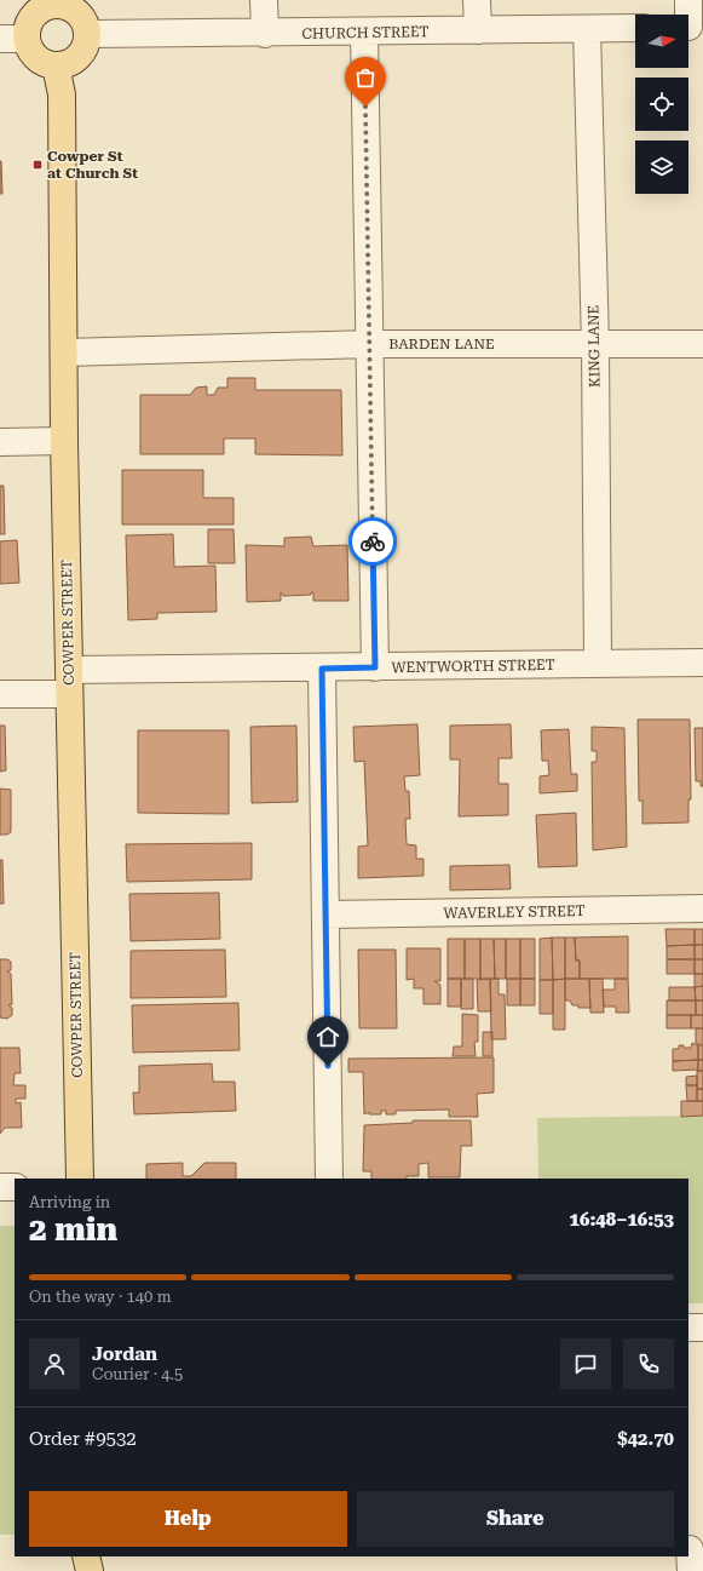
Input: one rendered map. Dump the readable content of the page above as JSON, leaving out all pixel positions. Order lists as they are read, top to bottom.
{
  "streets": {
    "main road": ["COWPER STREET"],
    "street": [
      "CHURCH STREET",
      "BARDEN LANE",
      "KING LANE",
      "WENTWORTH STREET",
      "WAVERLEY STREET"
    ]
  },
  "crossings": [
    ["CHURCH STREET", "KING LANE"],
    ["CHURCH STREET", "COWPER STREET"],
    ["BARDEN LANE", "KING LANE"],
    ["BARDEN LANE", "COWPER STREET"],
    ["KING LANE", "WENTWORTH STREET"],
    ["COWPER STREET", "WENTWORTH STREET"]
  ],
  "places": {
    "transit": ["Cowper St at Church St"]
  },
  "north": "right",
  "page": {
    "heading": ["2 min", "Arriving in", "16:48–16:53"],
    "panel": [
      "Jordan",
      "Courier · 4.5",
      "Order #9532",
      "$42.70"
    ],
    "bar": "On the way · 140 m",
    "buttons": ["Help", "Share"]
  }
}
